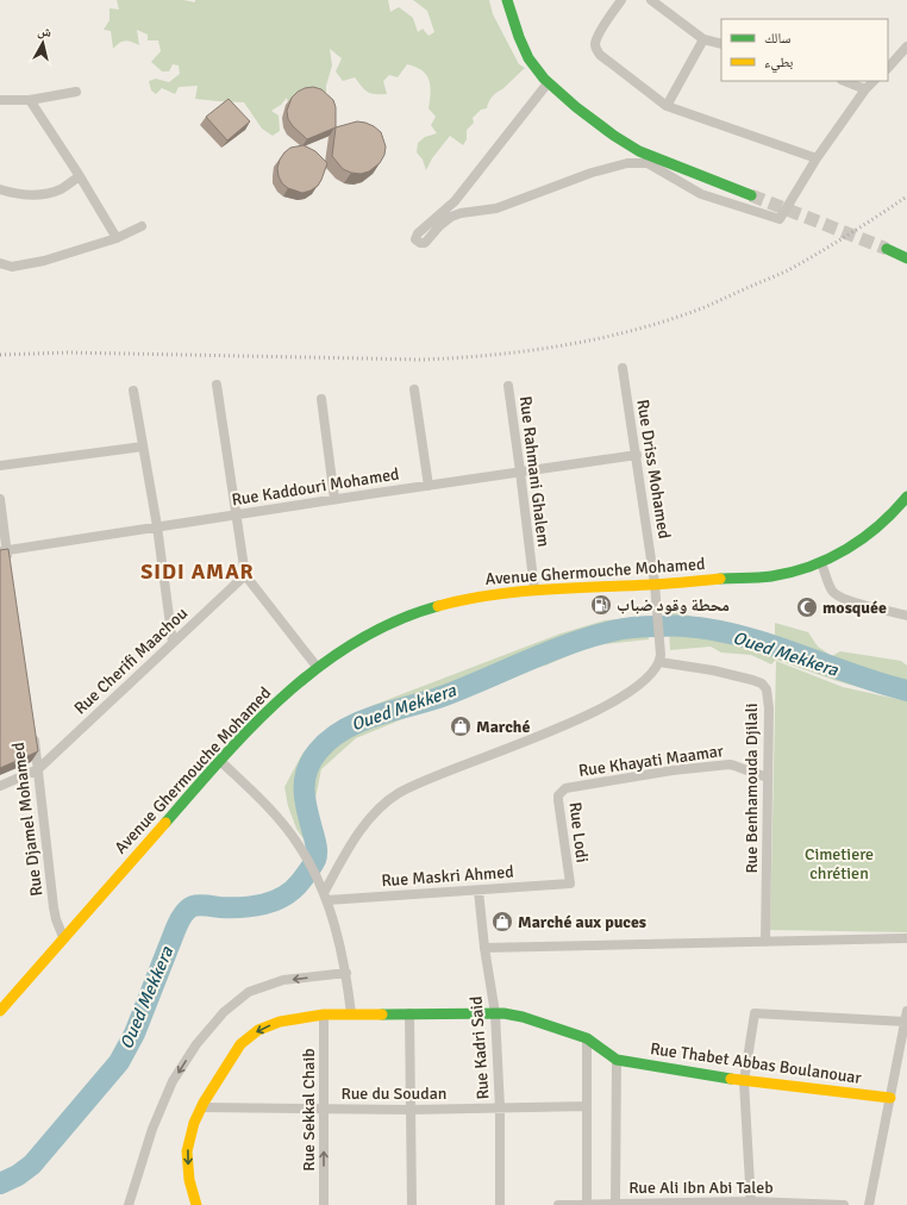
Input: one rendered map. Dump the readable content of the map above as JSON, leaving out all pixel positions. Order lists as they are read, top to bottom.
{
  "streets": {
    "street": [
      "Rue Driss Mohamed",
      "Rue Rahmani Ghalem",
      "Rue Kaddouri Mohamed",
      "Avenue Ghermouche Mohamed",
      "Rue Cherifi Maachou",
      "Rue Khayati Maamar",
      "Rue Benhamouda Djilali",
      "Rue Djamel Mohamed",
      "Rue Lodi",
      "Rue Maskri Ahmed",
      "Rue Kadri Said",
      "Rue Thabet Abbas Boulanouar",
      "Rue du Soudan",
      "Rue Sekkal Chaib",
      "Rue Ali Ibn Abi Taleb"
    ]
  },
  "crossings": [
    ["Rue Driss Mohamed", "Rue Kaddouri Mohamed"],
    ["Rue Driss Mohamed", "Avenue Ghermouche Mohamed"],
    ["Rue Driss Mohamed", "Rue Benhamouda Djilali"],
    ["Rue Rahmani Ghalem", "Rue Kaddouri Mohamed"],
    ["Rue Rahmani Ghalem", "Avenue Ghermouche Mohamed"],
    ["Avenue Ghermouche Mohamed", "Rue Djamel Mohamed"],
    ["Rue Cherifi Maachou", "Rue Djamel Mohamed"],
    ["Rue Khayati Maamar", "Rue Benhamouda Djilali"],
    ["Rue Khayati Maamar", "Rue Lodi"],
    ["Rue Lodi", "Rue Maskri Ahmed"],
    ["Rue Maskri Ahmed", "Rue Kadri Said"],
    ["Rue Kadri Said", "Rue du Soudan"],
    ["Rue du Soudan", "Rue Sekkal Chaib"]
  ],
  "one_way": ["Rue Sekkal Chaib"],
  "districts": ["SIDI AMAR"],
  "water": ["Oued Mekkera"],
  "parks": ["Cimetiere chrétien"],
  "places": {
    "fuel station": ["محطة وقود ضباب"],
    "mosque": ["mosquée"],
    "shop": ["Marché", "Marché aux puces"]
  },
  "legend": ["سالك", "بطيء"],
  "north": "top"
}
